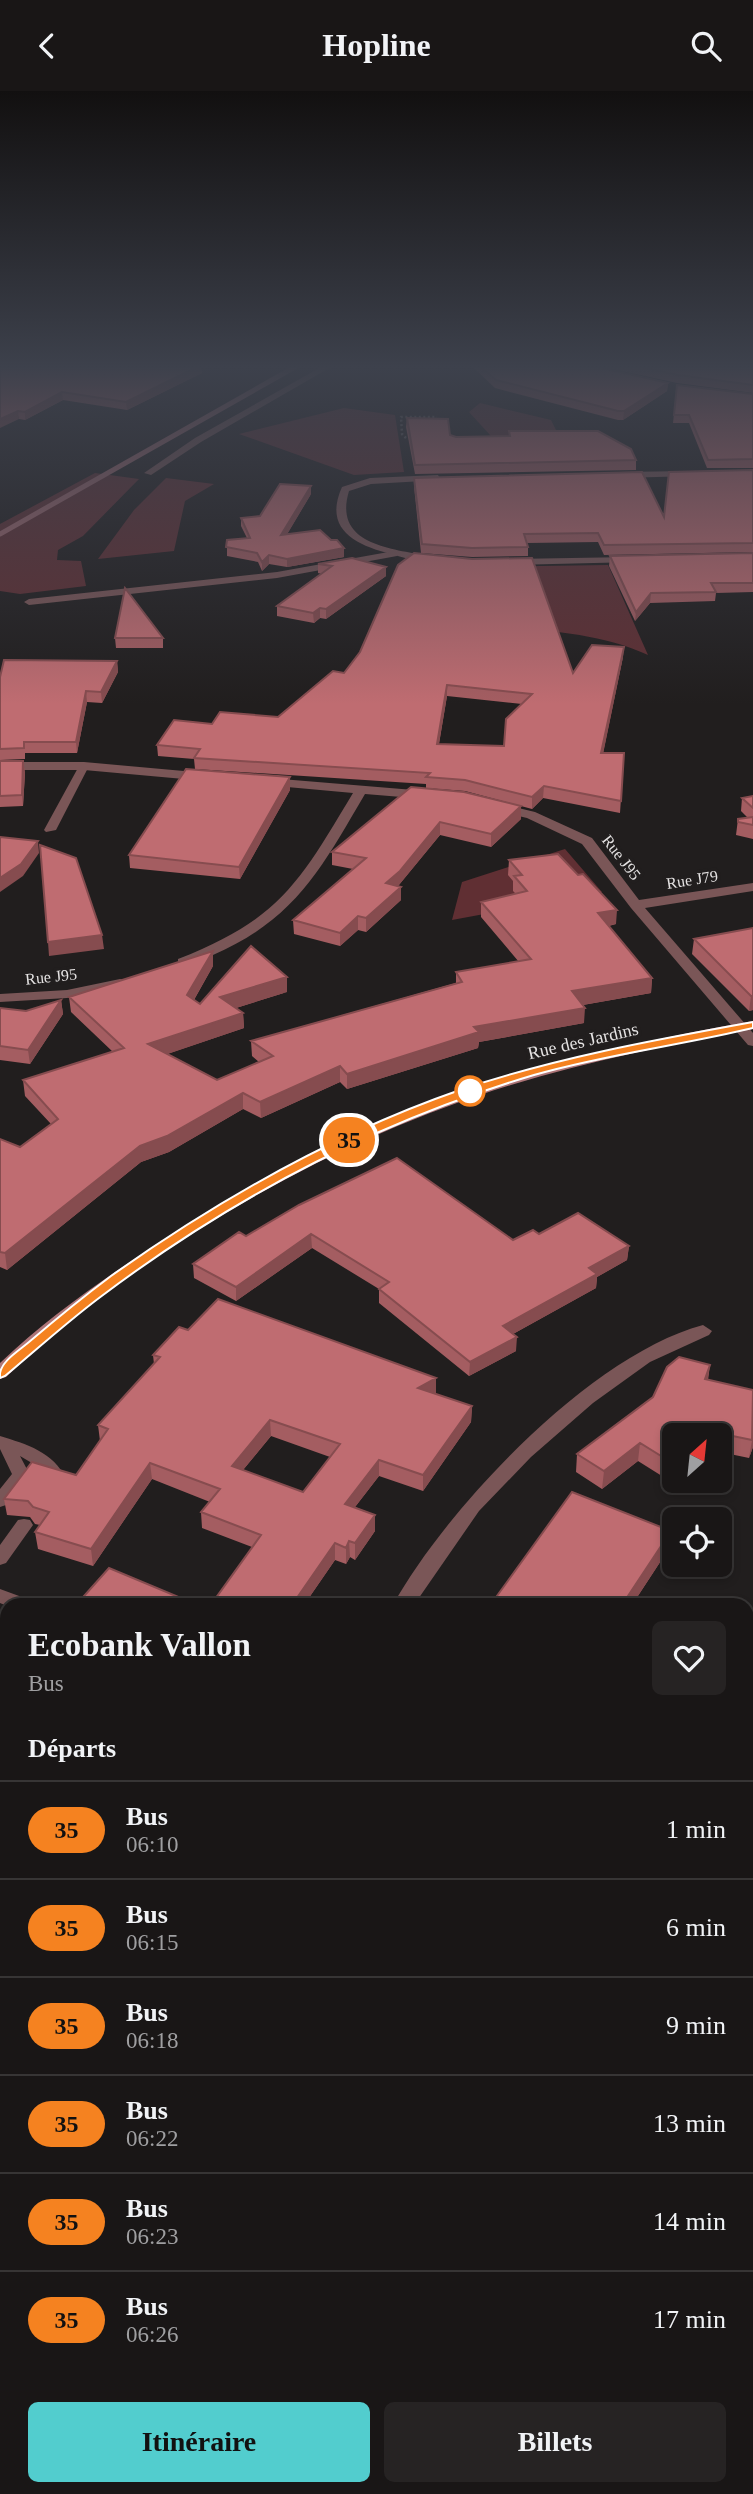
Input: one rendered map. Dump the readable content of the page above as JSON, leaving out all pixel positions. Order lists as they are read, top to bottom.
{
  "streets": {
    "main road": ["Rue des Jardins"],
    "street": ["Rue J95", "Rue J79"]
  },
  "crossings": [
    ["Rue J95", "Rue J79"],
    ["Rue J95", "Rue des Jardins"]
  ],
  "lines": ["bus line 35"],
  "north": "top right",
  "page": {
    "header": "Hopline",
    "on_map": "35",
    "heading": [
      ["Ecobank Vallon", "Bus"],
      "Départs"
    ],
    "list": [
      {
        "mark": "35",
        "name": "Bus",
        "note": "06:10",
        "value": "1 min"
      },
      {
        "mark": "35",
        "name": "Bus",
        "note": "06:15",
        "value": "6 min"
      },
      {
        "mark": "35",
        "name": "Bus",
        "note": "06:18",
        "value": "9 min"
      },
      {
        "mark": "35",
        "name": "Bus",
        "note": "06:22",
        "value": "13 min"
      },
      {
        "mark": "35",
        "name": "Bus",
        "note": "06:23",
        "value": "14 min"
      },
      {
        "mark": "35",
        "name": "Bus",
        "note": "06:26",
        "value": "17 min"
      }
    ],
    "buttons": ["Itinéraire", "Billets"]
  }
}
